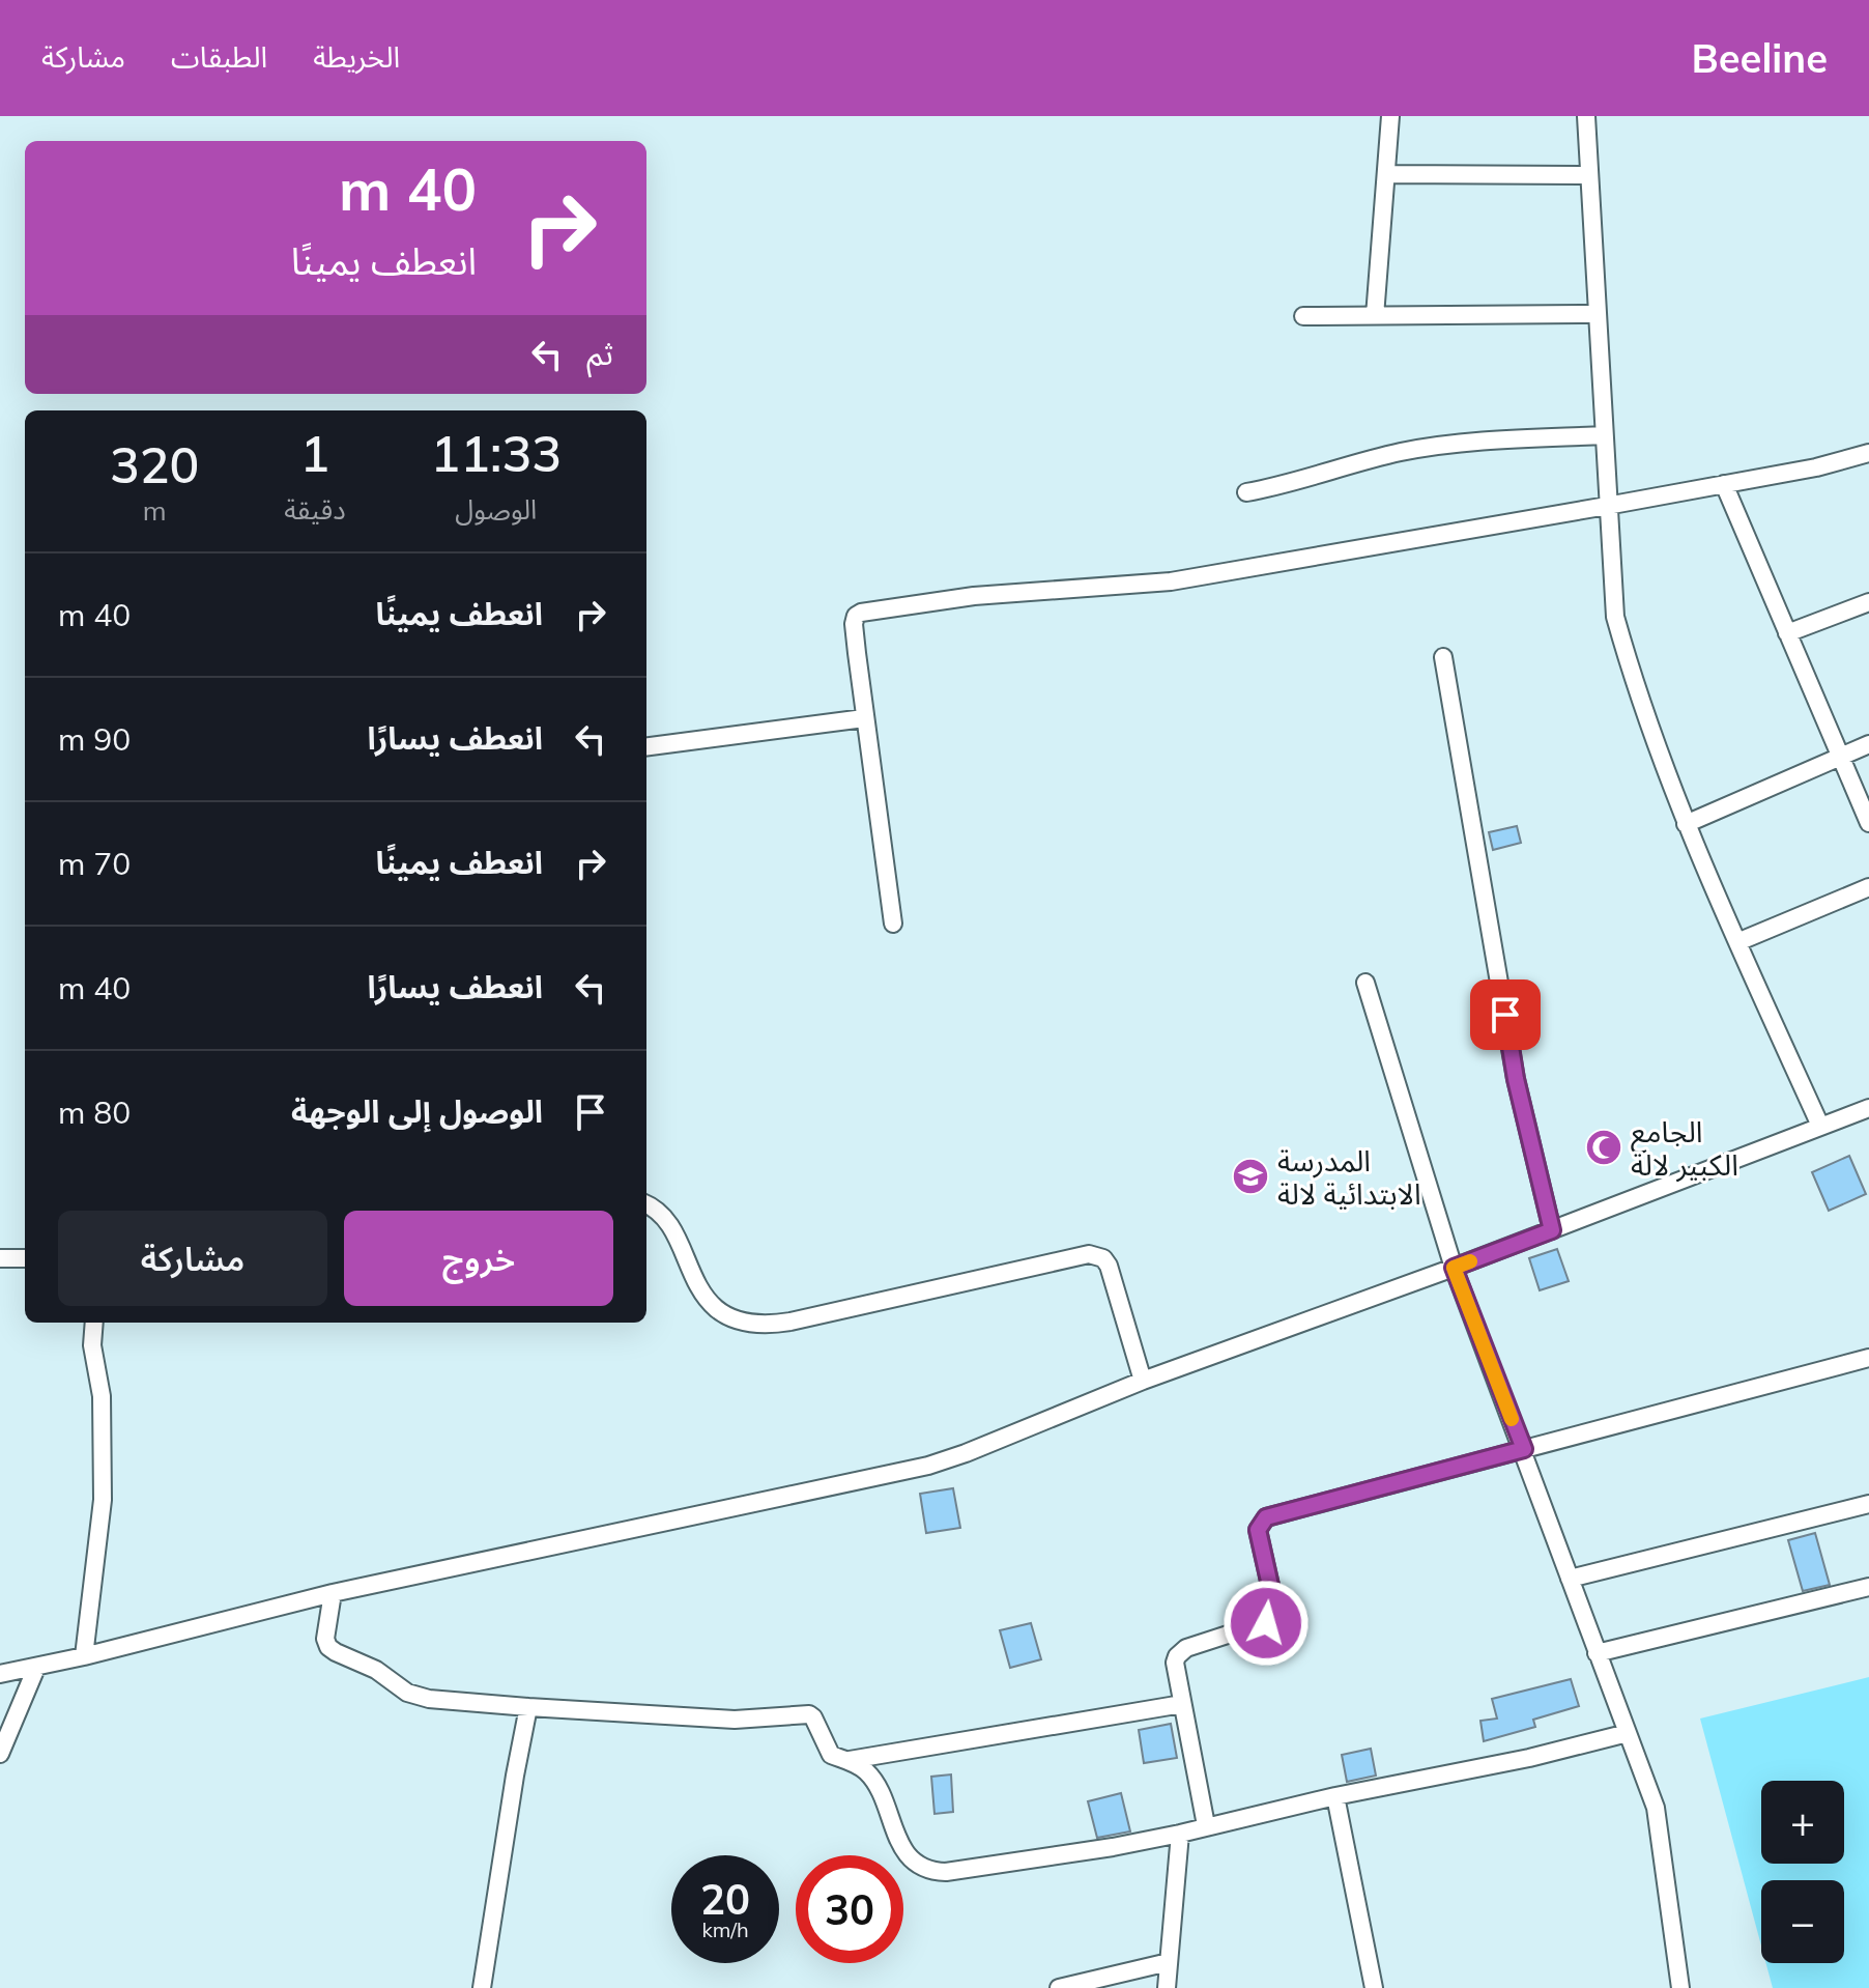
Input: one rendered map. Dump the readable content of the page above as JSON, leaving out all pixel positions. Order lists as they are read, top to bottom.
{
  "places": {
    "mosque": ["الجامع الكبير لالة"],
    "school or university": ["المدرسة الابتدائية لالة"]
  },
  "page": {
    "header": "Beeline",
    "nav": ["الخريطة", "الطبقات", "مشاركة"],
    "turn": ["40 m", "انعطف يمينًا"],
    "then": "ثم",
    "eta": [
      "11:33",
      "الوصول",
      "1",
      "دقيقة",
      "320",
      "m"
    ],
    "list": [
      {
        "name": "انعطف يمينًا",
        "value": "40 m"
      },
      {
        "name": "انعطف يسارًا",
        "value": "90 m"
      },
      {
        "name": "انعطف يمينًا",
        "value": "70 m"
      },
      {
        "name": "انعطف يسارًا",
        "value": "40 m"
      },
      {
        "name": "الوصول إلى الوجهة",
        "value": "80 m"
      }
    ],
    "buttons": ["خروج", "مشاركة"],
    "map_buttons": ["+", "−"],
    "speed": "20 km/h",
    "limit": "30"
  }
}
